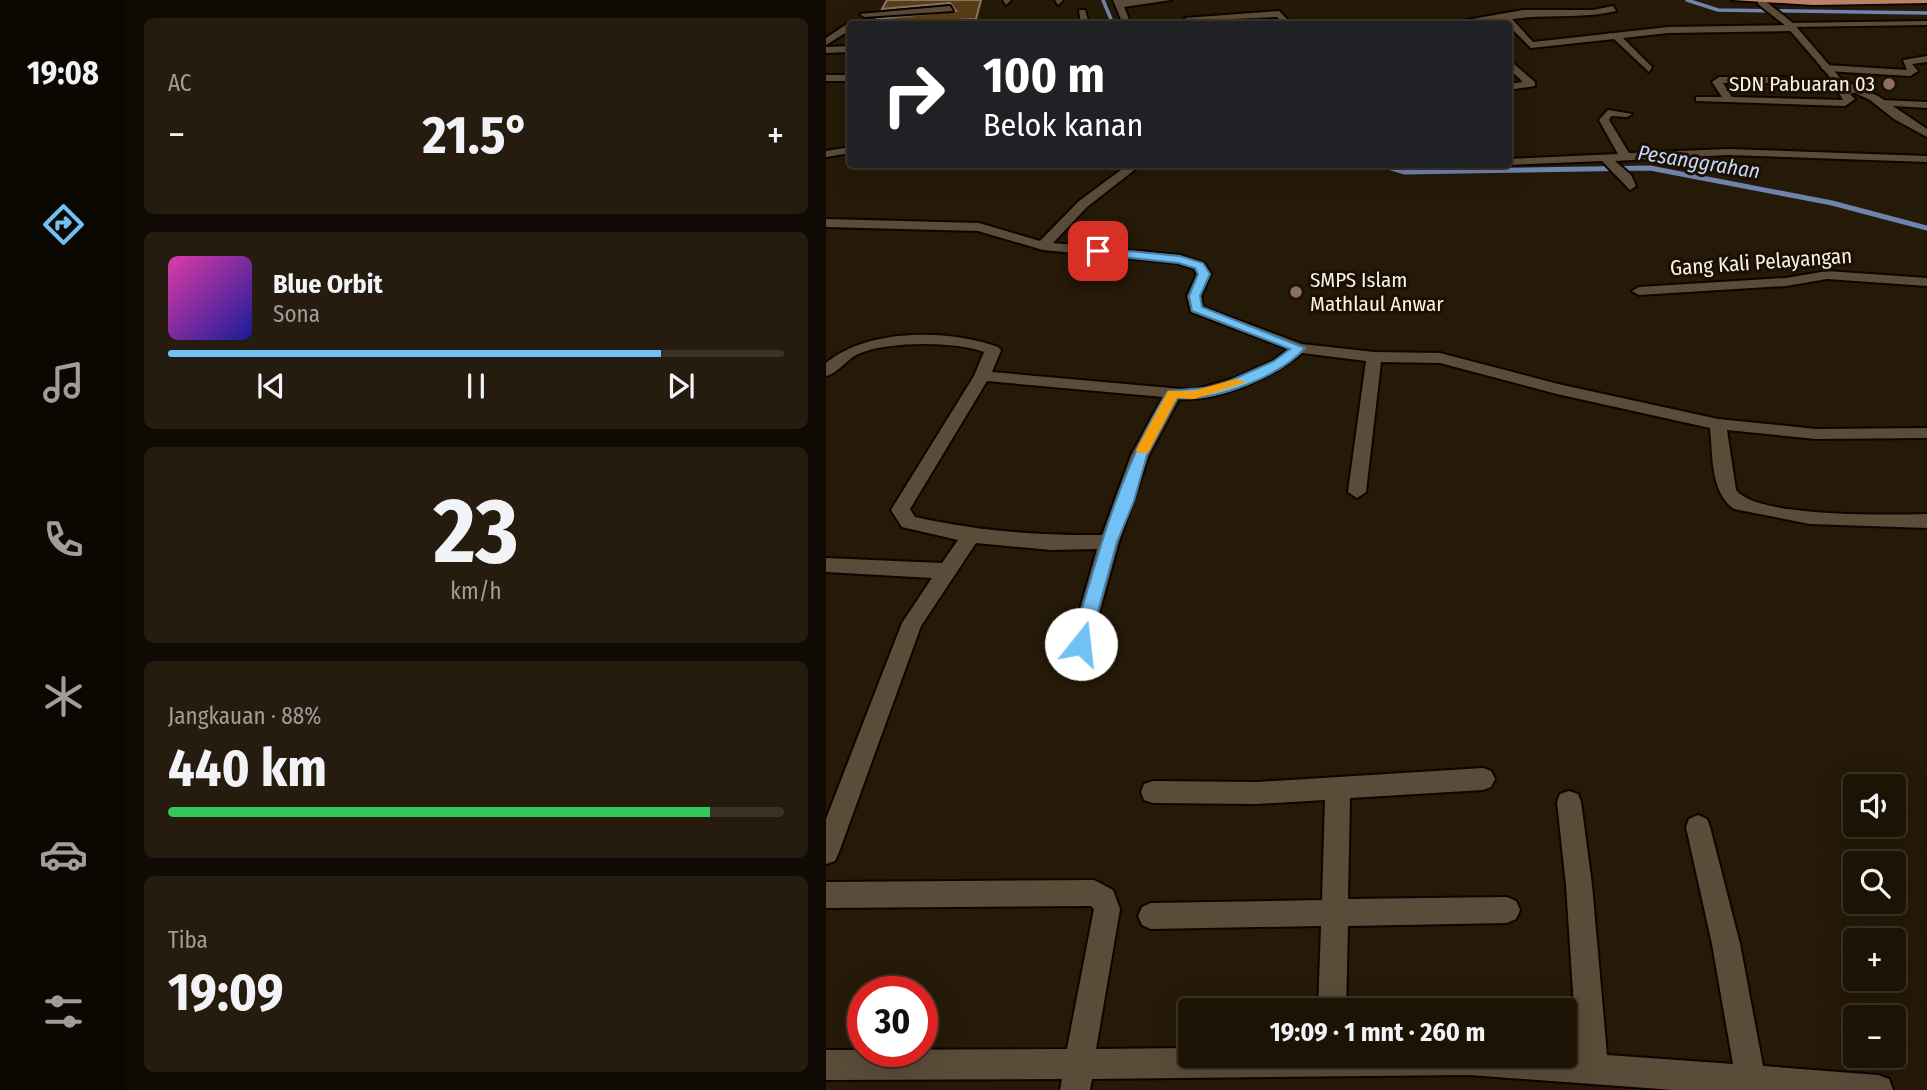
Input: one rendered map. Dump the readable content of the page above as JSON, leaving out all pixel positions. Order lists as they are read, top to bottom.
{
  "streets": {
    "street": ["Gang Kali Pelayangan"]
  },
  "water": ["Pesanggrahan"],
  "places": ["SDN Pabuaran 03", "SMPS Islam Mathlaul Anwar"],
  "page": {
    "tabs": "19:08",
    "tile": [
      "AC",
      ["23", "km/h"],
      ["Jangkauan · 88%", "440 km"],
      ["Tiba", "19:09"]
    ],
    "turn": ["100 m", "Belok kanan"],
    "heat": ["−", "21.5°", "+"],
    "song": ["Blue Orbit", "Sona"],
    "map_buttons": ["+", "−"],
    "limit": "30",
    "trip": "19:09 · 1 mnt · 260 m"
  }
}
